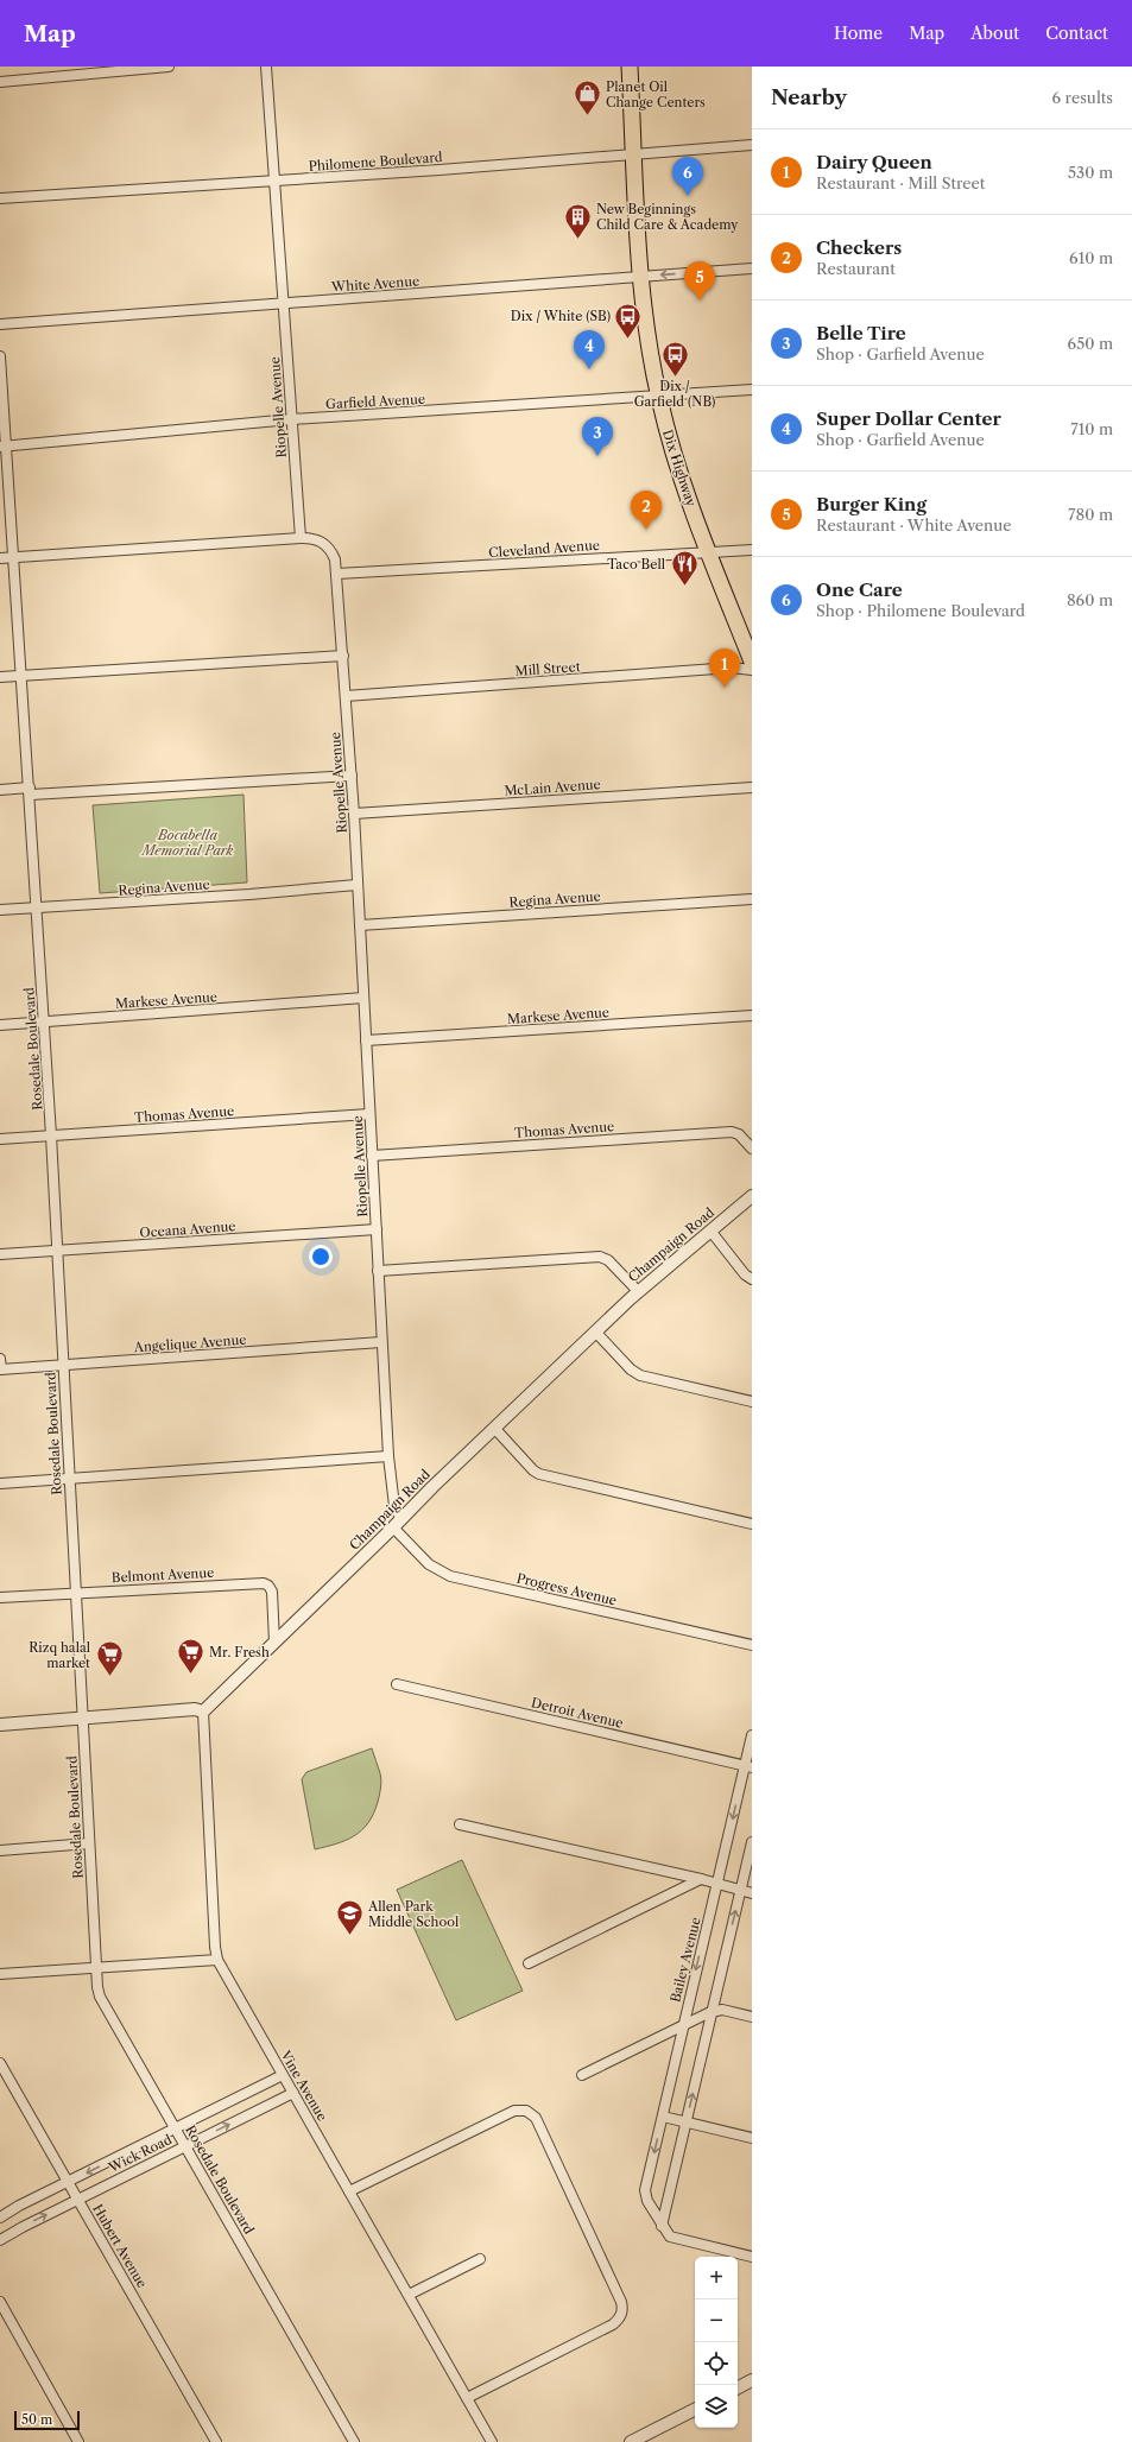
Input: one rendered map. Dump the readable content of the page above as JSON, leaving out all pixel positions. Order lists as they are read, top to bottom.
{
  "streets": {
    "main road": ["Dix Highway"],
    "street": [
      "Philomene Boulevard",
      "White Avenue",
      "Garfield Avenue",
      "Riopelle Avenue",
      "Cleveland Avenue",
      "Mill Street",
      "McLain Avenue",
      "Regina Avenue",
      "Markese Avenue",
      "Rosedale Boulevard",
      "Thomas Avenue",
      "Oceana Avenue",
      "Champaign Road",
      "Angelique Avenue",
      "Belmont Avenue",
      "Progress Avenue",
      "Detroit Avenue",
      "Bailey Avenue",
      "Vine Avenue",
      "Wick Road",
      "Hubert Avenue"
    ]
  },
  "crossings": [
    ["Philomene Boulevard", "Riopelle Avenue"],
    ["Philomene Boulevard", "Dix Highway"],
    ["White Avenue", "Riopelle Avenue"],
    ["White Avenue", "Dix Highway"],
    ["Garfield Avenue", "Riopelle Avenue"],
    ["Garfield Avenue", "Dix Highway"],
    ["Garfield Avenue", "Rosedale Boulevard"],
    ["Riopelle Avenue", "Cleveland Avenue"],
    ["Riopelle Avenue", "Mill Street"],
    ["Riopelle Avenue", "McLain Avenue"],
    ["Riopelle Avenue", "Regina Avenue"],
    ["Riopelle Avenue", "Markese Avenue"],
    ["Riopelle Avenue", "Thomas Avenue"],
    ["Riopelle Avenue", "Oceana Avenue"],
    ["Riopelle Avenue", "Champaign Road"],
    ["Riopelle Avenue", "Angelique Avenue"],
    ["Riopelle Avenue", "Progress Avenue"],
    ["Dix Highway", "Cleveland Avenue"],
    ["Regina Avenue", "Rosedale Boulevard"],
    ["Markese Avenue", "Rosedale Boulevard"],
    ["Rosedale Boulevard", "Thomas Avenue"],
    ["Rosedale Boulevard", "Oceana Avenue"],
    ["Rosedale Boulevard", "Angelique Avenue"],
    ["Rosedale Boulevard", "Belmont Avenue"],
    ["Rosedale Boulevard", "Wick Road"],
    ["Champaign Road", "Belmont Avenue"],
    ["Champaign Road", "Progress Avenue"],
    ["Champaign Road", "Vine Avenue"],
    ["Detroit Avenue", "Bailey Avenue"],
    ["Vine Avenue", "Wick Road"],
    ["Wick Road", "Hubert Avenue"]
  ],
  "parks": ["Bocabella Memorial Park"],
  "places": {
    "shop": ["Planet Oil Change Centers"],
    "building": ["New Beginnings Child Care & Academy"],
    "bus stop": ["Dix / White (SB)", "Dix / Garfield (NB)"],
    "restaurant": ["Taco Bell"],
    "supermarket": ["Mr. Fresh", "Rizq halal market"],
    "school or university": ["Allen Park Middle School"]
  },
  "scale_bar": "50 m",
  "page": {
    "header": "Map",
    "nav": [
      "Home",
      "Map",
      "About",
      "Contact"
    ],
    "heading": ["Nearby", "6 results"],
    "list": [
      {
        "mark": "1",
        "name": "Dairy Queen",
        "note": "Restaurant · Mill Street",
        "value": "530 m"
      },
      {
        "mark": "2",
        "name": "Checkers",
        "note": "Restaurant",
        "value": "610 m"
      },
      {
        "mark": "3",
        "name": "Belle Tire",
        "note": "Shop · Garfield Avenue",
        "value": "650 m"
      },
      {
        "mark": "4",
        "name": "Super Dollar Center",
        "note": "Shop · Garfield Avenue",
        "value": "710 m"
      },
      {
        "mark": "5",
        "name": "Burger King",
        "note": "Restaurant · White Avenue",
        "value": "780 m"
      },
      {
        "mark": "6",
        "name": "One Care",
        "note": "Shop · Philomene Boulevard",
        "value": "860 m"
      }
    ],
    "pins": [
      "6",
      "5",
      "4",
      "3",
      "2",
      "1"
    ],
    "map_buttons": ["+", "−"],
    "scale": "50 m"
  }
}
